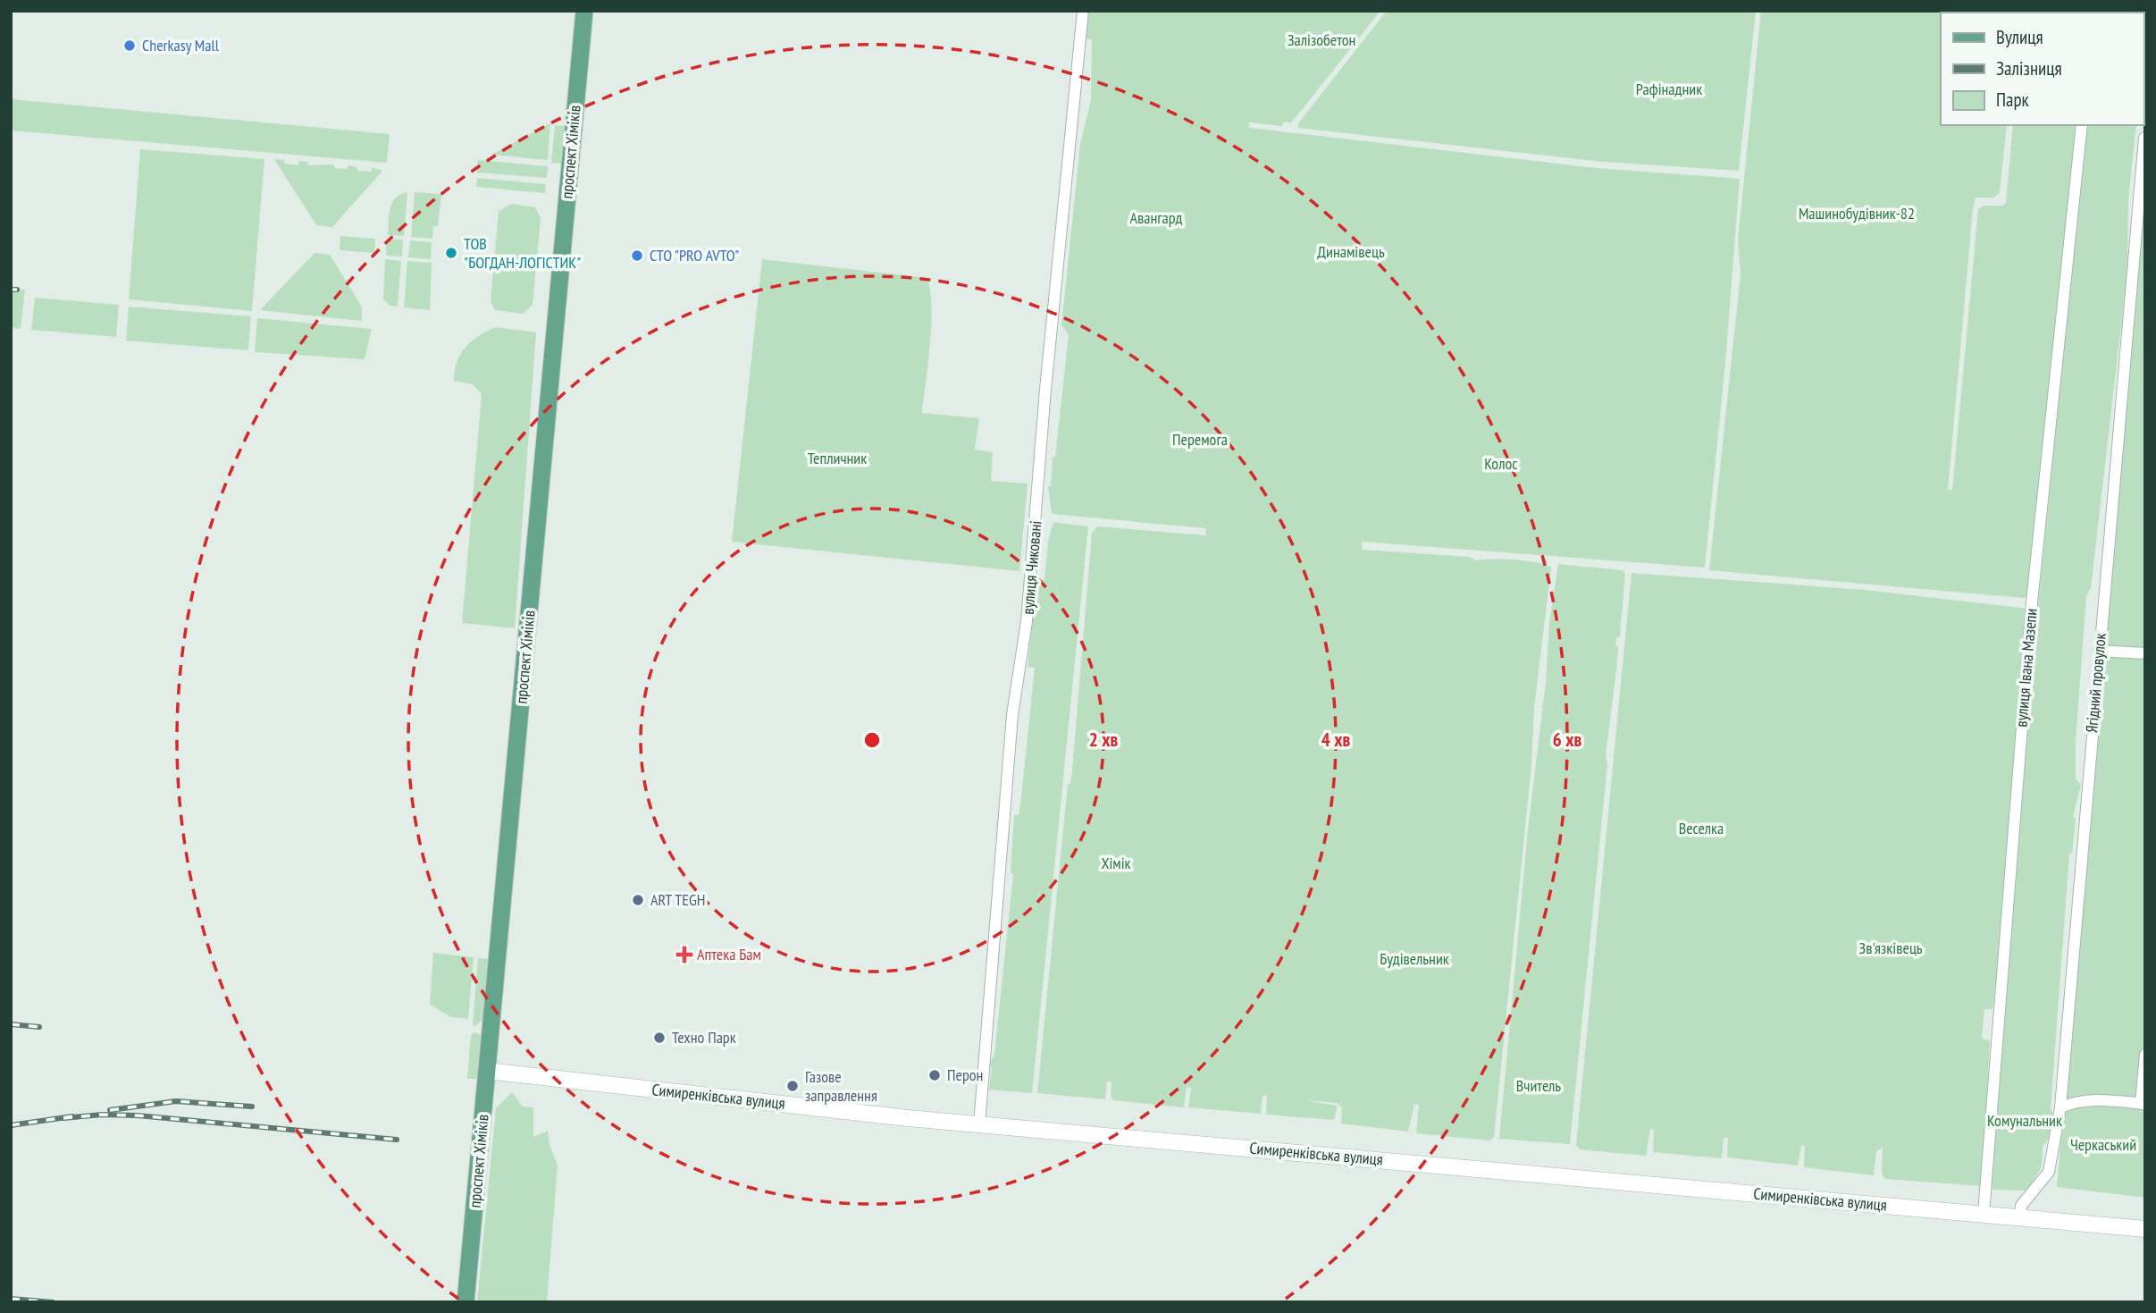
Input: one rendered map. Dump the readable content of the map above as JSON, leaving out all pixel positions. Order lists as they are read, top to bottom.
{
  "streets": {
    "main road": ["проспект Хіміків", "Симиренківська вулиця"],
    "street": ["вулиця Чиковані", "вулиця Івана Мазепи", "Ягідний провулок"]
  },
  "crossings": [
    ["проспект Хіміків", "Симиренківська вулиця"],
    ["вулиця Чиковані", "Симиренківська вулиця"],
    ["вулиця Івана Мазепи", "Симиренківська вулиця"],
    ["Ягідний провулок", "Симиренківська вулиця"]
  ],
  "parks": [
    "Залізобетон",
    "Рафінадник",
    "Машинобудівник-82",
    "Авангард",
    "Динамівець",
    "Перемога",
    "Тепличник",
    "Колос",
    "Веселка",
    "Хімік",
    "Зв'язківець",
    "Будівельник",
    "Вчитель",
    "Комунальник",
    "Черкаський"
  ],
  "places": {
    "other": [
      "Cherkasy Mall",
      "ТОВ \"БОГДАН-ЛОГІСТИК\"",
      "СТО \"PRO AVTO\"",
      "ART TEGH",
      "Техно Парк",
      "Перон",
      "Газове заправлення"
    ],
    "health": ["Аптека Бам"]
  },
  "legend": ["Вулиця", "Залізниця", "Парк"],
  "rings": ["2 хв", "4 хв", "6 хв"]
}
